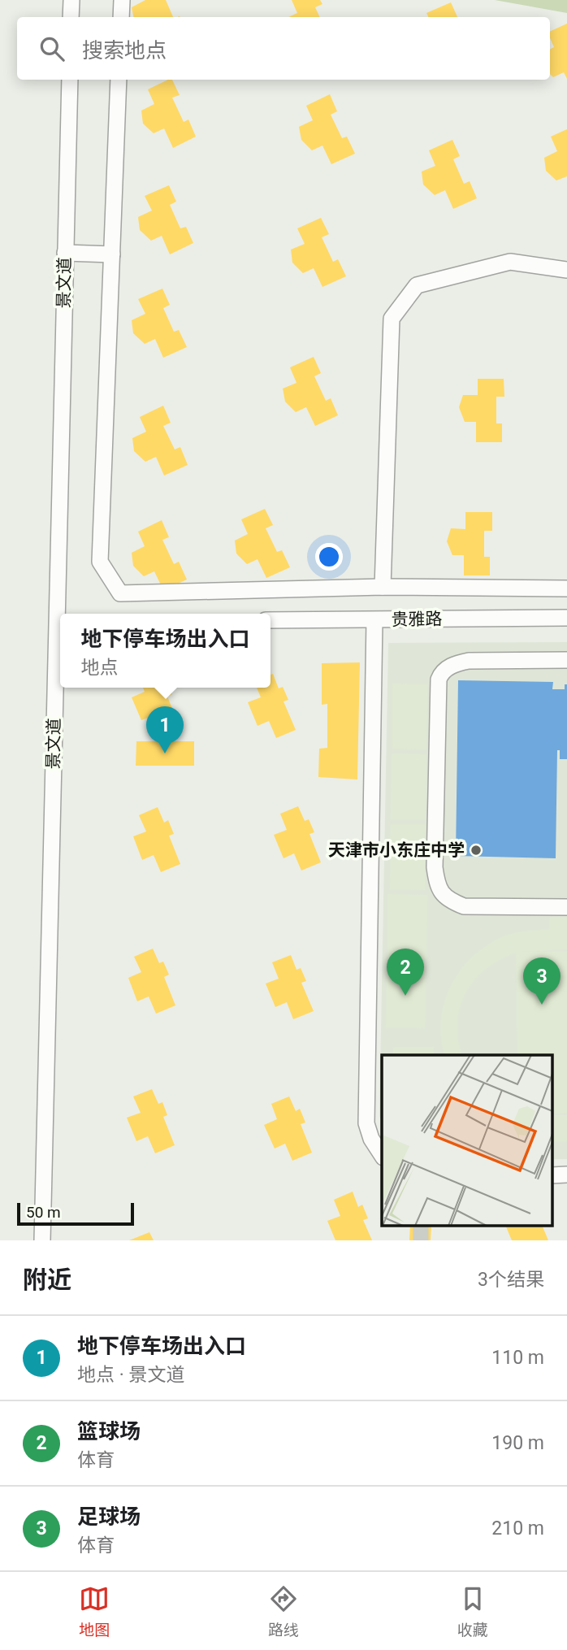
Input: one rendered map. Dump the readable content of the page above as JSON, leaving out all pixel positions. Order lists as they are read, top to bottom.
{
  "streets": {
    "street": ["景文道", "贵雅路"]
  },
  "places": ["天津市小东庄中学"],
  "scale_bar": "50 m",
  "page": {
    "search": "搜索地点",
    "popup": ["地下停车场出入口", "地点"],
    "pins": ["1", "2", "3"],
    "scale": "50 m",
    "heading": ["附近", "3个结果"],
    "list": [
      {
        "mark": "1",
        "name": "地下停车场出入口",
        "note": "地点 · 景文道",
        "value": "110 m"
      },
      {
        "mark": "2",
        "name": "篮球场",
        "note": "体育",
        "value": "190 m"
      },
      {
        "mark": "3",
        "name": "足球场",
        "note": "体育",
        "value": "210 m"
      }
    ],
    "nav": ["地图", "路线", "收藏"]
  }
}
